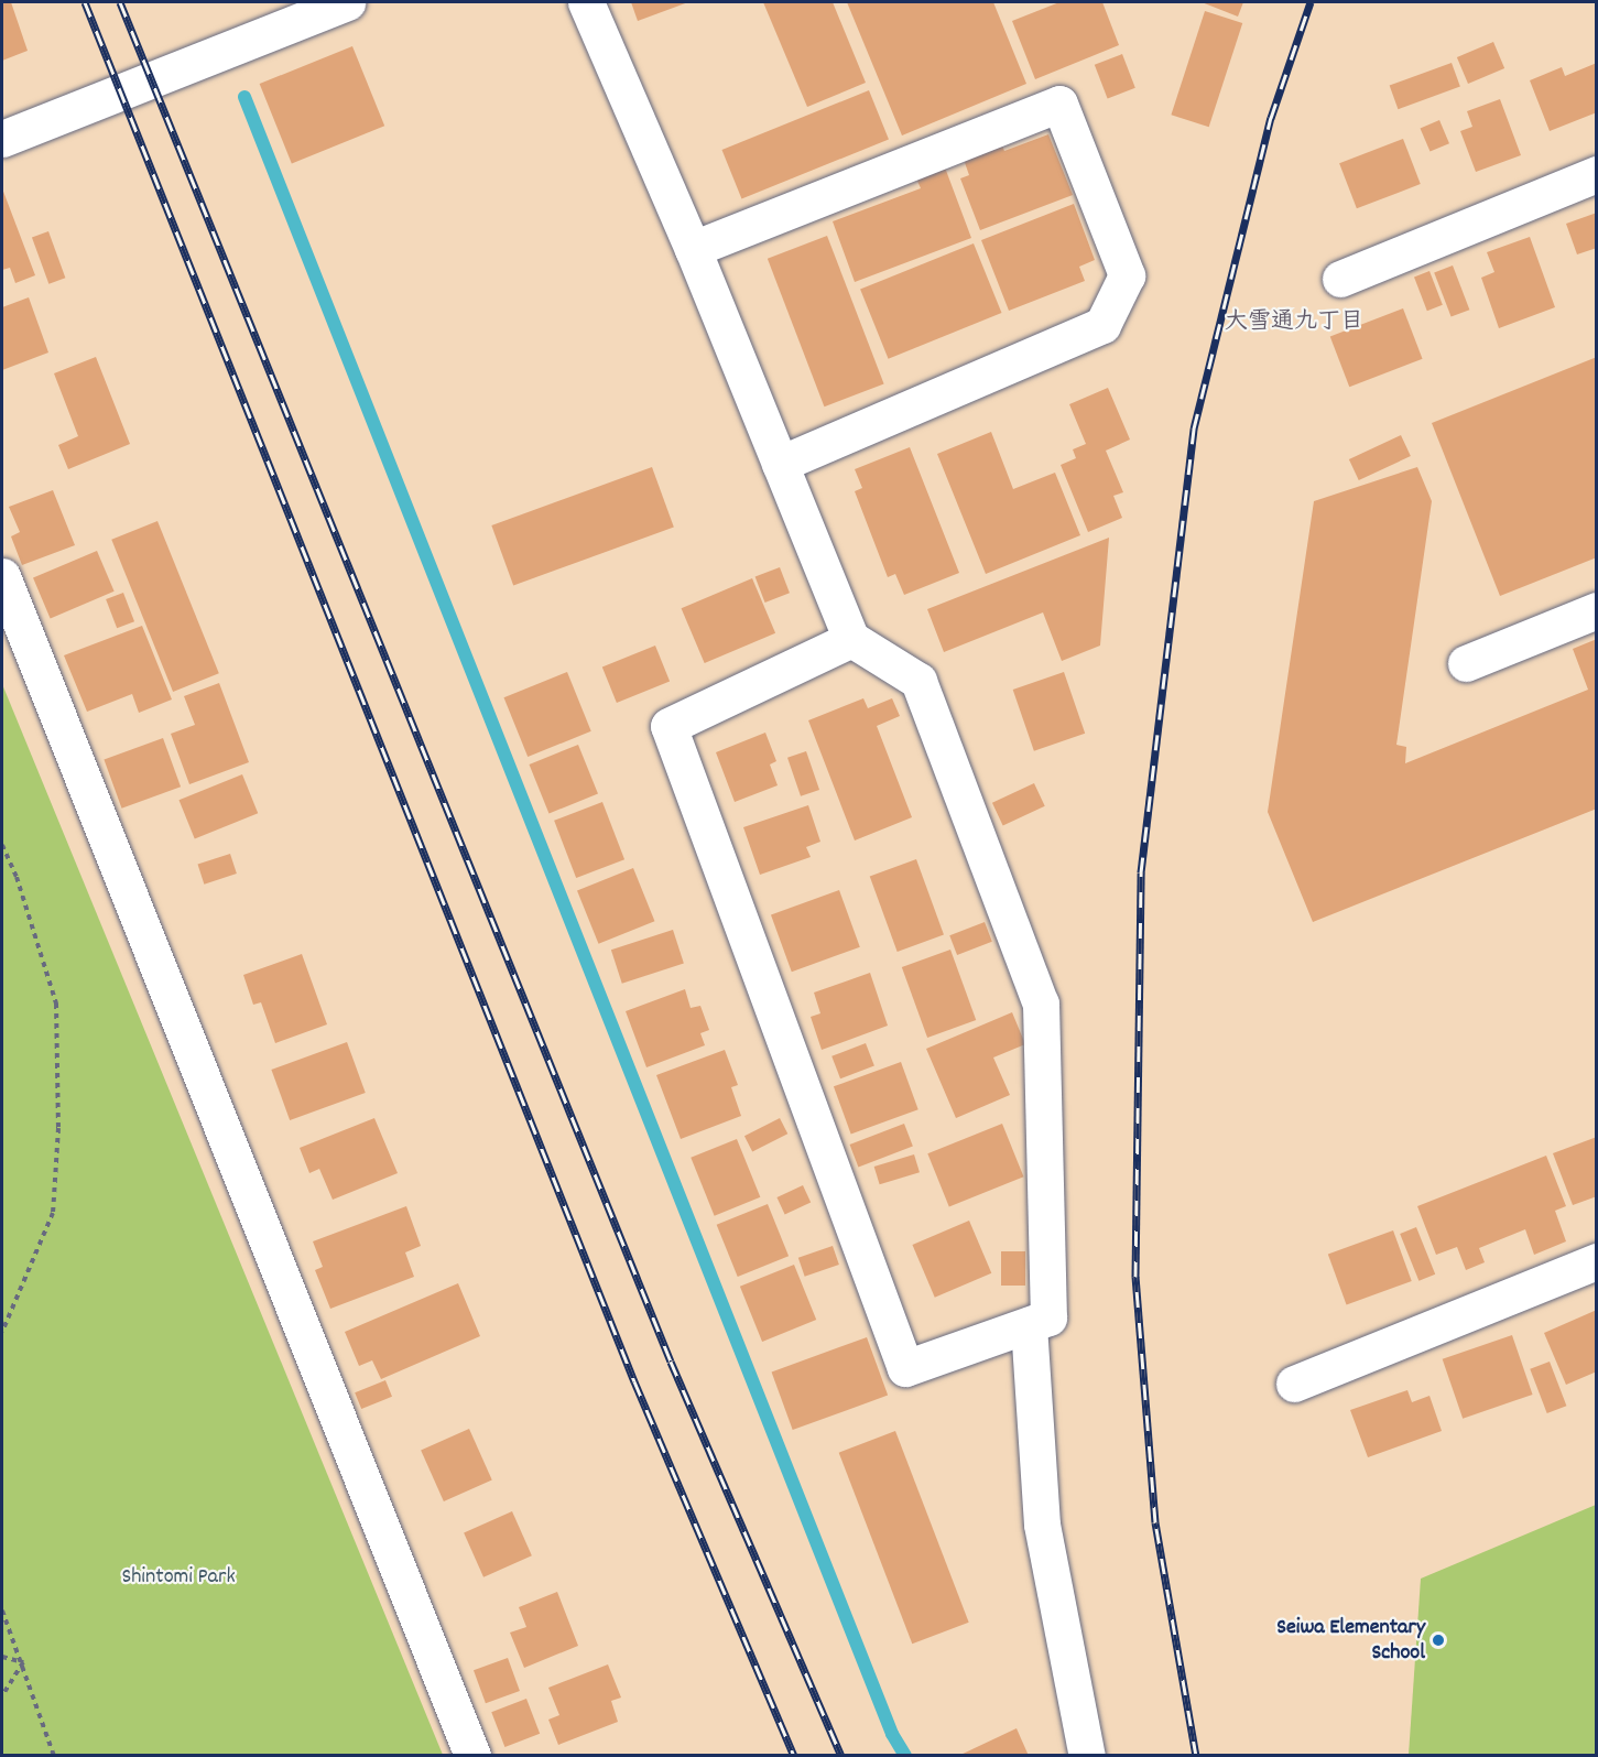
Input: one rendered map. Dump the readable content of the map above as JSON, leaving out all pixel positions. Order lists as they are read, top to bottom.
{
  "districts": ["大雪通九丁目"],
  "parks": ["Shintomi Park"],
  "places": ["Seiwa Elementary School"]
}
